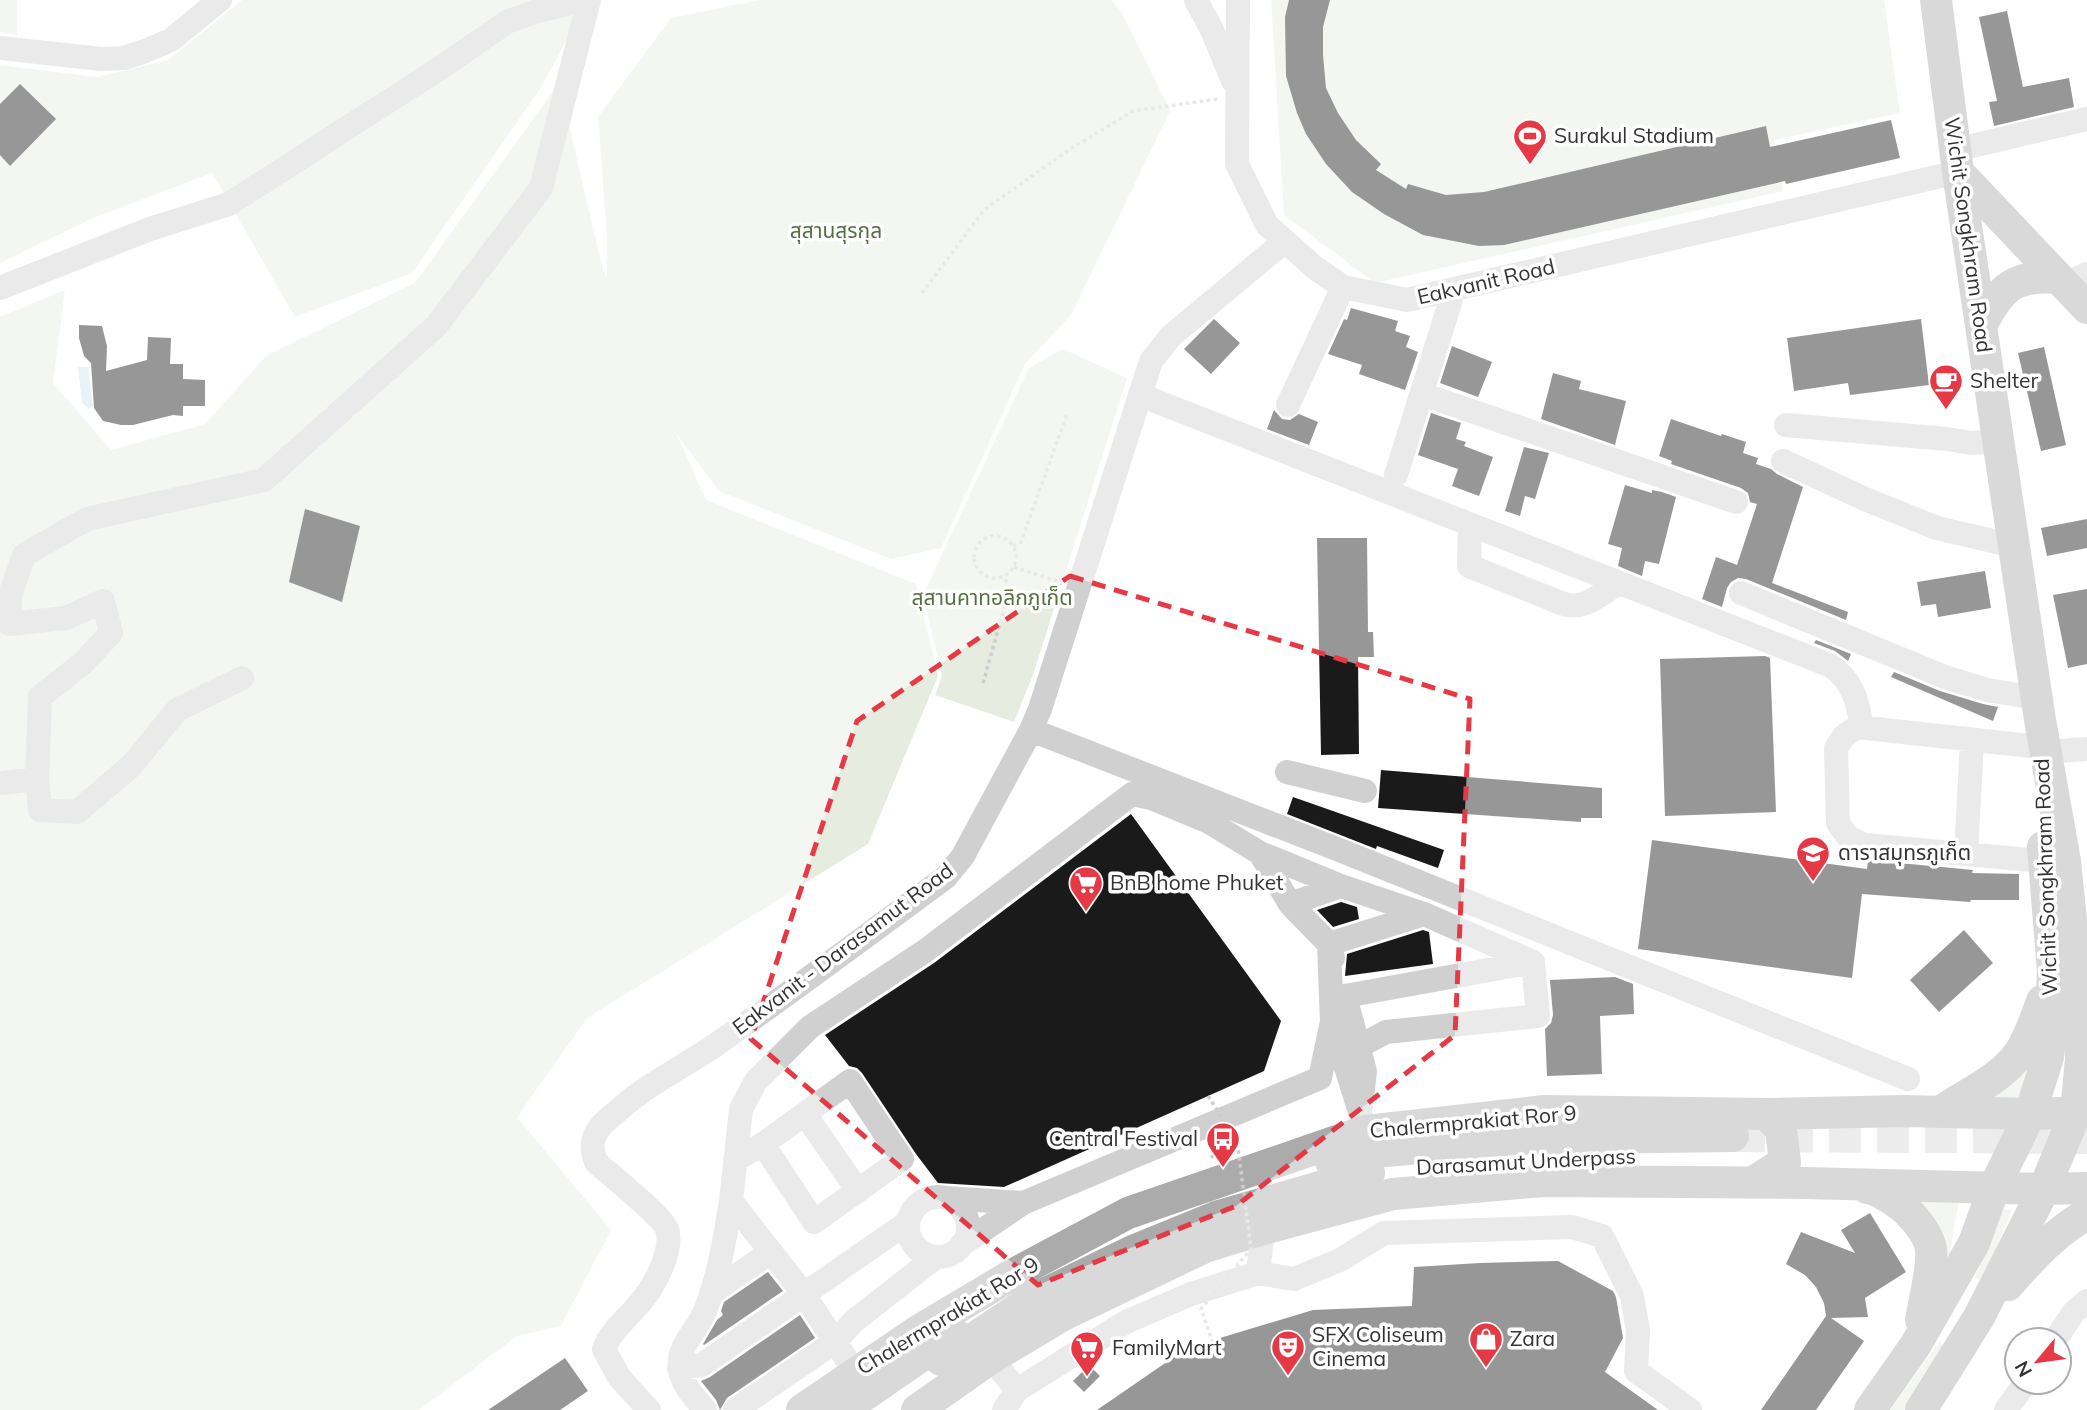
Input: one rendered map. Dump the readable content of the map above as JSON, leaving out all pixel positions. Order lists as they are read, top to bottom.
{
  "streets": {
    "main road": ["Wichit Songkhram Road", "Chalermprakiat Ror 9", "Darasamut Underpass"],
    "street": ["Eakvanit Road", "Eakvanit - Darasamut Road"]
  },
  "crossings": [
    ["Wichit Songkhram Road", "Eakvanit Road"],
    ["Wichit Songkhram Road", "Chalermprakiat Ror 9"],
    ["Eakvanit Road", "Eakvanit - Darasamut Road"]
  ],
  "parks": ["สุสานสุรกุล", "สุสานคาทอลิกภูเก็ต"],
  "places": {
    "sports": ["Surakul Stadium"],
    "cafe": ["Shelter"],
    "school or university": ["ดาราสมุทรภูเก็ต"],
    "supermarket": ["BnB home Phuket", "FamilyMart"],
    "bus stop": ["Central Festival"],
    "shop": ["Zara"],
    "theatre": ["SFX Coliseum Cinema"]
  },
  "north": "bottom left"
}
